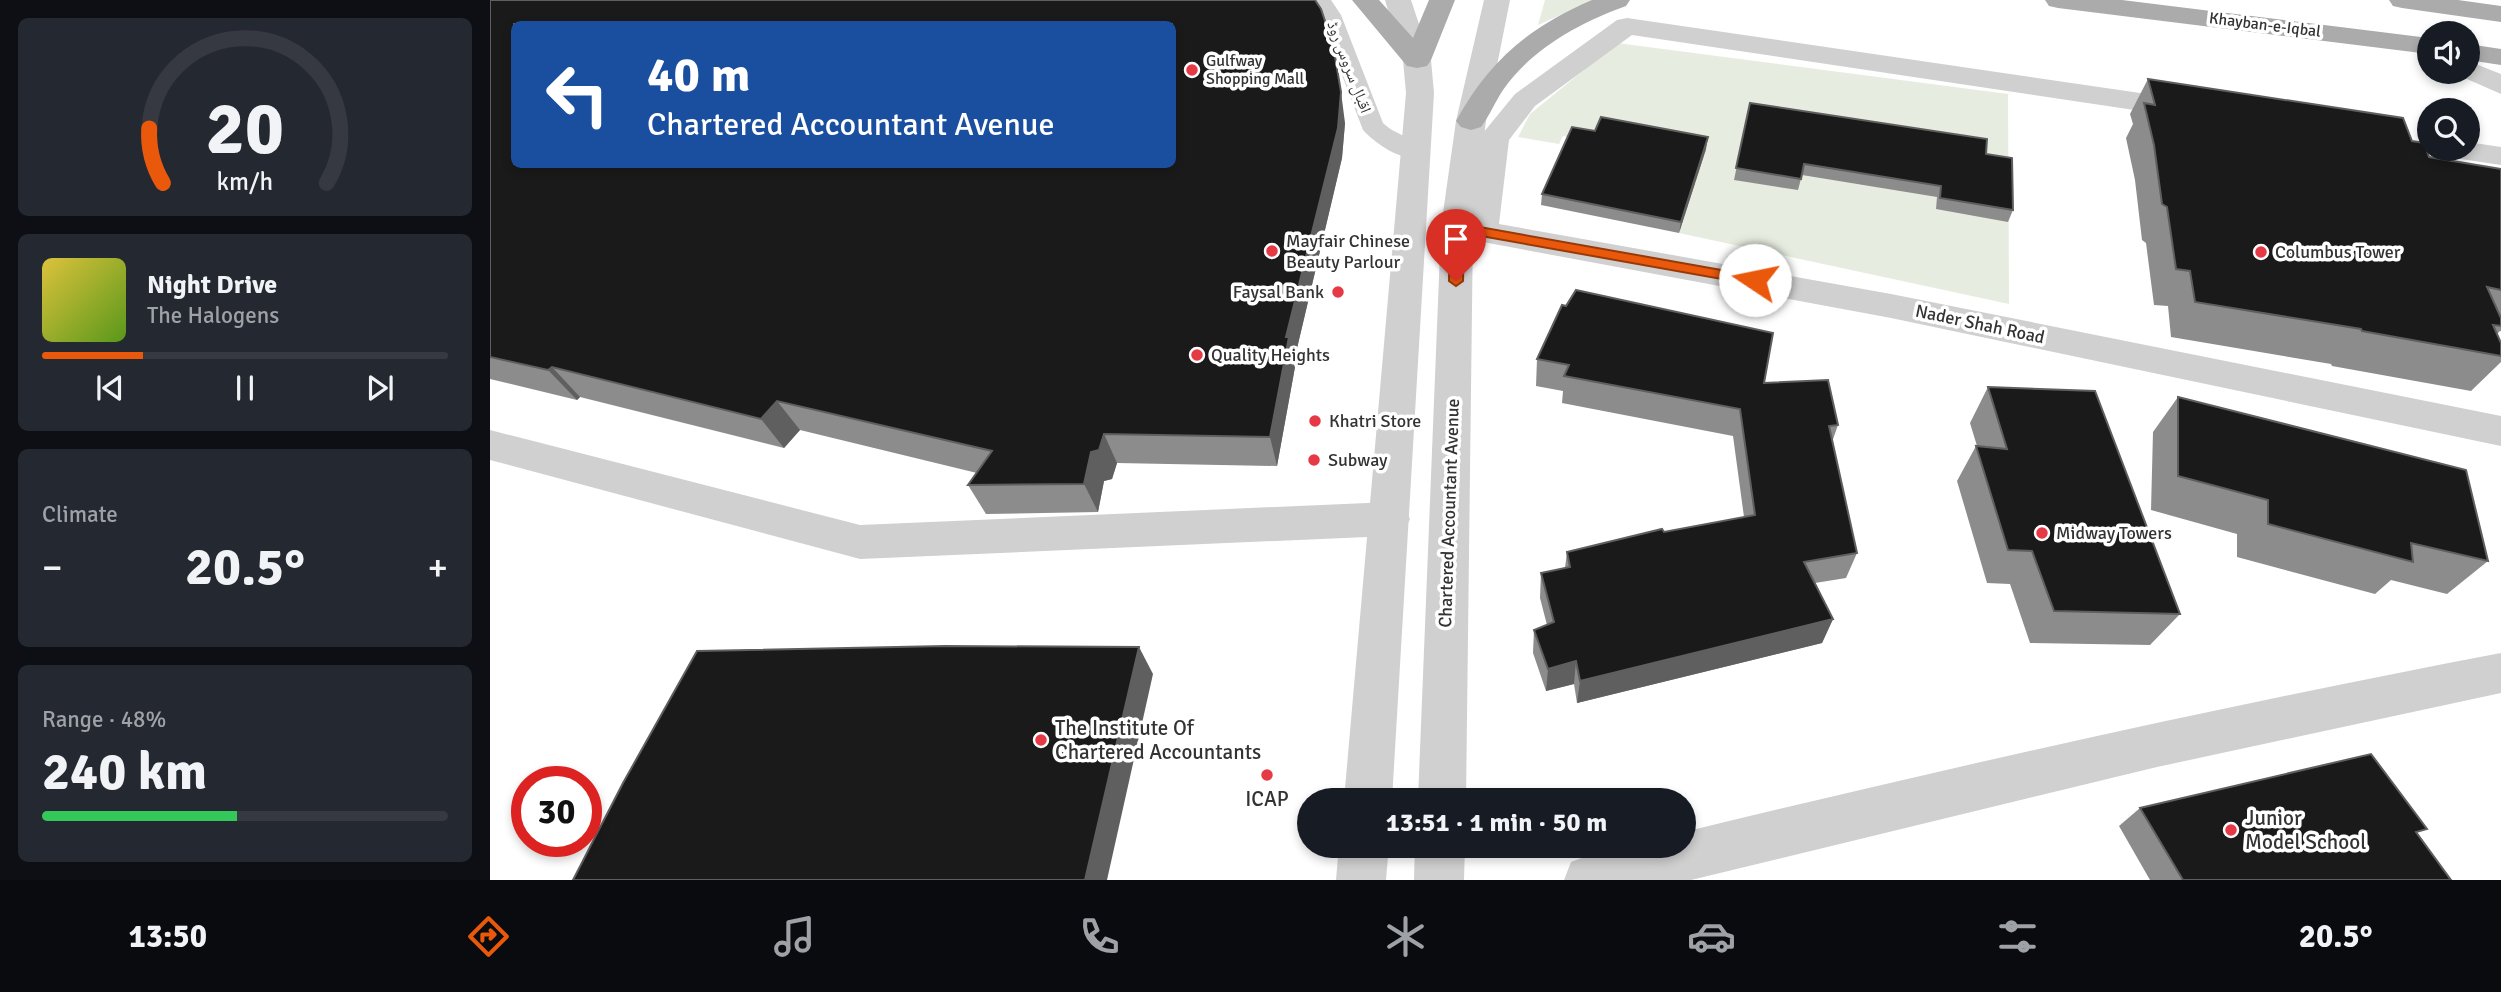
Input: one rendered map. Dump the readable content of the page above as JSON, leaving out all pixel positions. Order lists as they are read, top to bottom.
{
  "streets": {
    "main road": ["Khayban-e-Iqbal"],
    "street": ["Nader Shah Road", "Chartered Accountant Avenue"],
    "lane": ["اقبال سروس روڈ"]
  },
  "crossings": [
    ["Nader Shah Road", "Chartered Accountant Avenue"]
  ],
  "places": [
    "Gulfway Shopping Mall",
    "Mayfair Chinese Beauty Parlour",
    "Columbus Tower",
    "Faysal Bank",
    "Quality Heights",
    "Khatri Store",
    "Subway",
    "Midway Towers",
    "The Institute Of Chartered Accountants",
    "ICAP",
    "Junior Model School"
  ],
  "page": {
    "turn": ["40 m", "Chartered Accountant Avenue"],
    "song": ["Night Drive", "The Halogens"],
    "tile": [
      "Climate",
      ["Range · 48%", "240 km"]
    ],
    "heat": ["−", "20.5°", "+"],
    "limit": "30",
    "trip": "13:51 · 1 min · 50 m",
    "tabs": ["13:50", "20.5°"],
    "gauge": ["20", "km/h"]
  }
}
